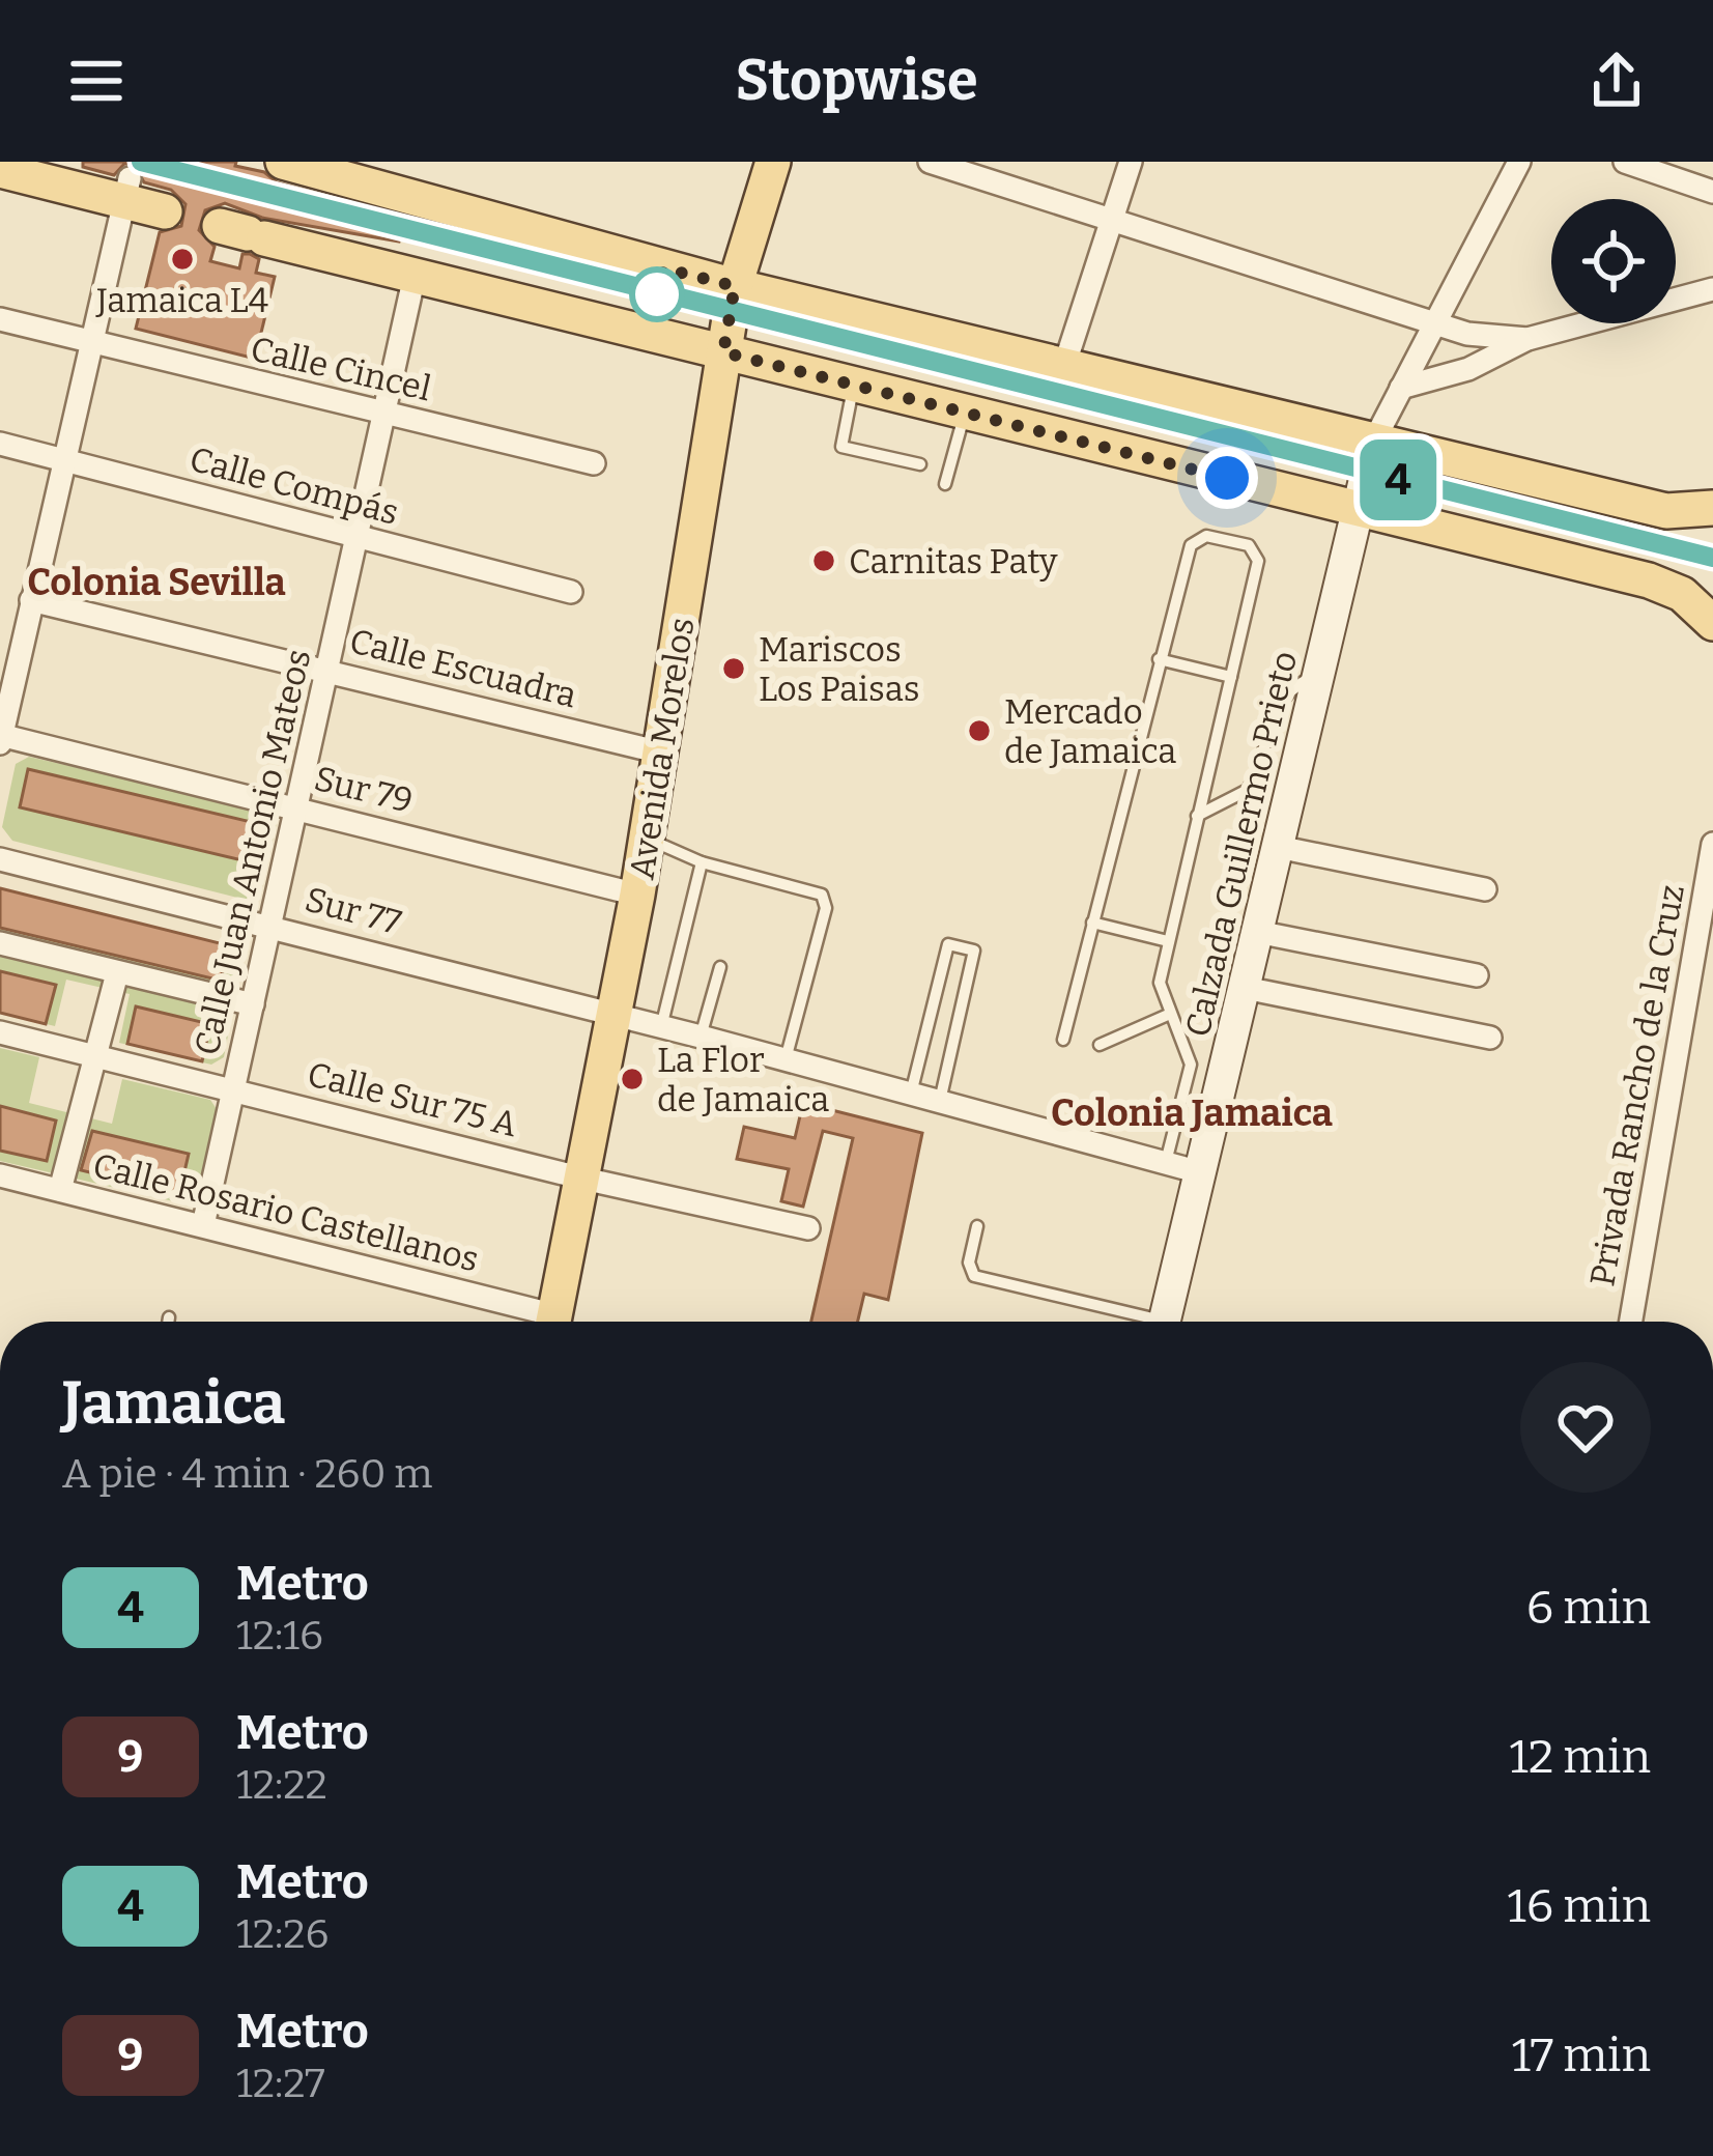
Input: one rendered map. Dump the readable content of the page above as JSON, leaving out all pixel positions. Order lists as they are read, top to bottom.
{
  "streets": {
    "main road": ["Avenida Morelos"],
    "street": [
      "Calle Cincel",
      "Calle Compás",
      "Calle Escuadra",
      "Sur 79",
      "Calzada Guillermo Prieto",
      "Calle Juan Antonio Mateos",
      "Sur 77",
      "Privada Rancho de la Cruz",
      "Calle Sur 75 A",
      "Calle Rosario Castellanos"
    ]
  },
  "crossings": [
    ["Calle Cincel", "Calle Juan Antonio Mateos"],
    ["Calle Compás", "Calle Juan Antonio Mateos"],
    ["Calle Escuadra", "Avenida Morelos"],
    ["Calle Escuadra", "Calle Juan Antonio Mateos"],
    ["Avenida Morelos", "Sur 79"],
    ["Avenida Morelos", "Sur 77"],
    ["Avenida Morelos", "Calle Sur 75 A"],
    ["Sur 79", "Calle Juan Antonio Mateos"],
    ["Calzada Guillermo Prieto", "Sur 77"],
    ["Calle Juan Antonio Mateos", "Sur 77"],
    ["Calle Juan Antonio Mateos", "Calle Sur 75 A"],
    ["Calle Juan Antonio Mateos", "Calle Rosario Castellanos"]
  ],
  "districts": ["Colonia Sevilla", "Colonia Jamaica"],
  "places": [
    "Jamaica L4",
    "Carnitas Paty",
    "Mariscos Los Paisas",
    "Mercado de Jamaica",
    "La Flor de Jamaica"
  ],
  "lines": ["metro line 4"],
  "page": {
    "header": "Stopwise",
    "on_map": "4",
    "heading": ["Jamaica", "A pie · 4 min · 260 m"],
    "list": [
      {
        "mark": "4",
        "name": "Metro",
        "note": "12:16",
        "value": "6 min"
      },
      {
        "mark": "9",
        "name": "Metro",
        "note": "12:22",
        "value": "12 min"
      },
      {
        "mark": "4",
        "name": "Metro",
        "note": "12:26",
        "value": "16 min"
      },
      {
        "mark": "9",
        "name": "Metro",
        "note": "12:27",
        "value": "17 min"
      }
    ]
  }
}
